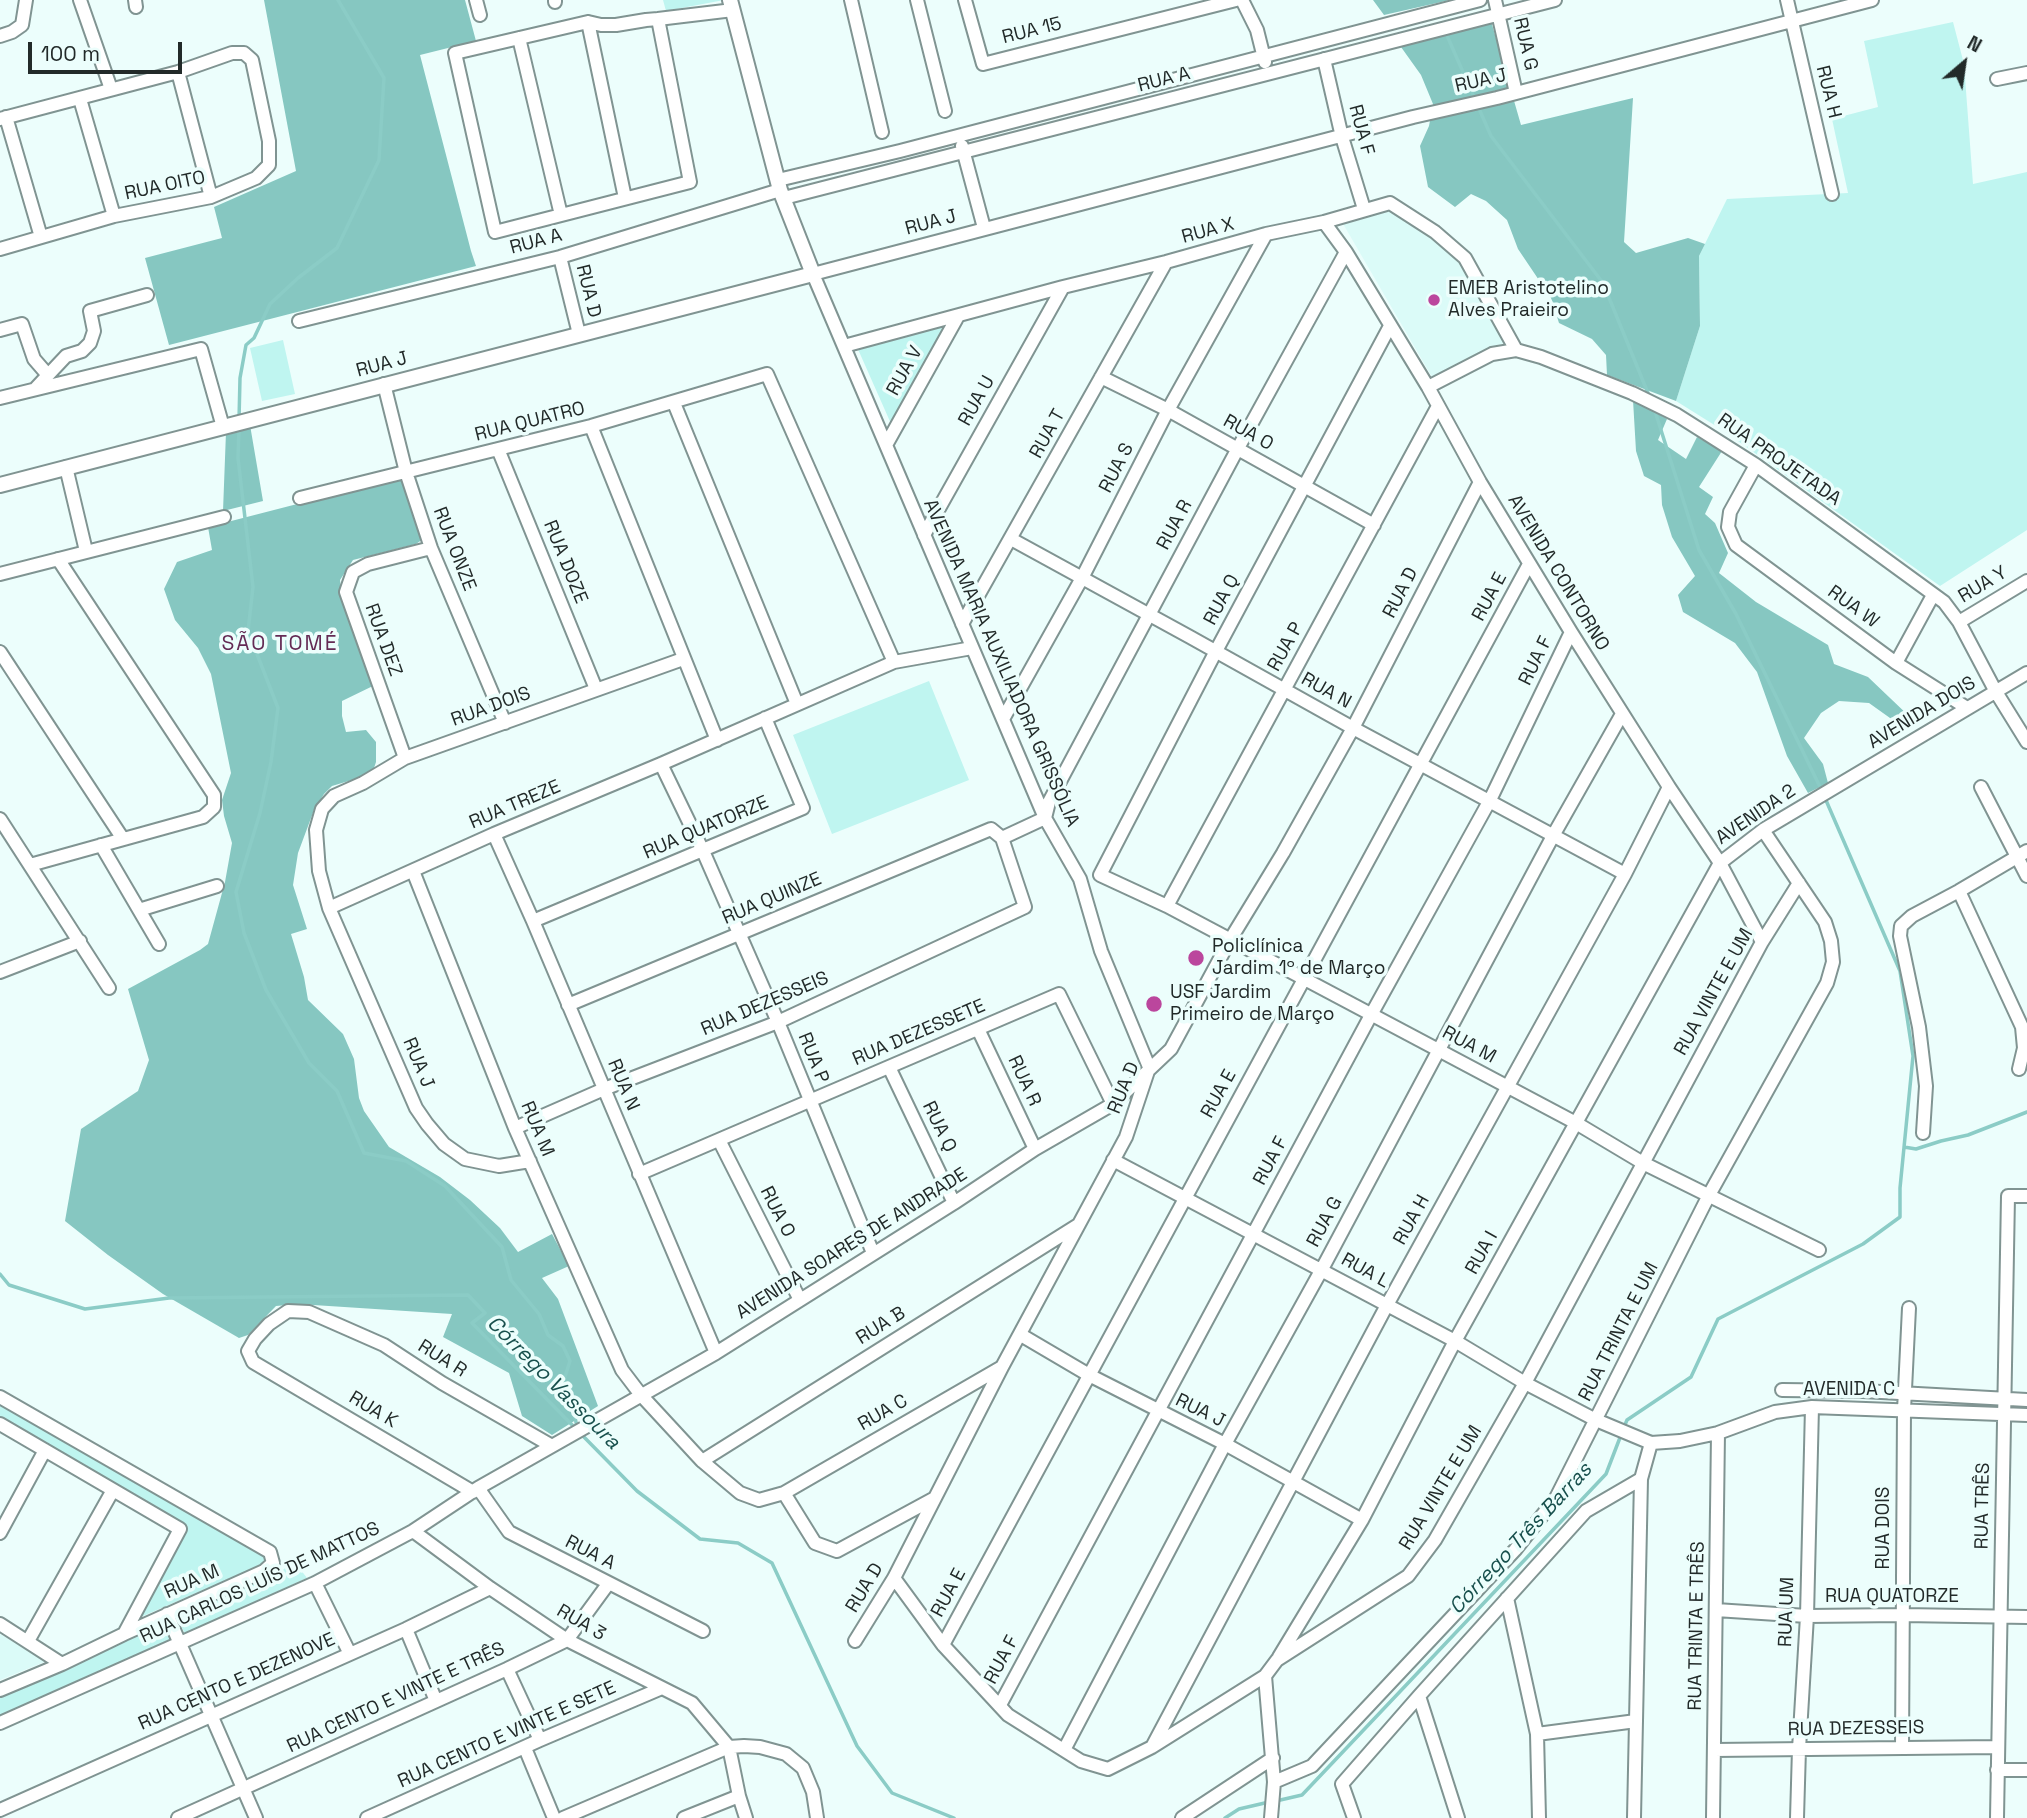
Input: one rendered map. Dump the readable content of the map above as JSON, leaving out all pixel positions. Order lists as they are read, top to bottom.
{
  "streets": {
    "main road": ["RUA J"],
    "street": [
      "RUA 15",
      "RUA G",
      "RUA A",
      "RUA H",
      "RUA F",
      "RUA OITO",
      "RUA X",
      "RUA D",
      "RUA V",
      "RUA U",
      "RUA QUATRO",
      "RUA O",
      "RUA T",
      "RUA PROJETADA",
      "RUA S",
      "RUA R",
      "RUA ONZE",
      "RUA DOZE",
      "AVENIDA CONTORNO",
      "RUA Y",
      "RUA E",
      "RUA Q",
      "RUA W",
      "RUA DEZ",
      "RUA P",
      "AVENIDA MARIA AUXILIADORA GRISSÓLIA",
      "RUA N",
      "RUA DOIS",
      "AVENIDA DOIS",
      "RUA TREZE",
      "AVENIDA 2",
      "RUA QUATORZE",
      "RUA QUINZE",
      "RUA VINTE E UM",
      "RUA DEZESSEIS",
      "RUA DEZESSETE",
      "RUA M",
      "AVENIDA SOARES DE ANDRADE",
      "RUA I",
      "RUA L",
      "RUA B",
      "RUA TRINTA E UM",
      "AVENIDA C",
      "RUA K",
      "RUA C",
      "RUA TRÊS",
      "RUA CARLOS LUÍS DE MATTOS",
      "RUA UM",
      "RUA 3",
      "RUA TRINTA E TRÊS",
      "RUA CENTO E DEZENOVE",
      "RUA CENTO E VINTE E TRÊS",
      "RUA CENTO E VINTE E SETE"
    ]
  },
  "crossings": [
    ["RUA G", "RUA A"],
    ["RUA G", "RUA J"],
    ["RUA G", "AVENIDA CONTORNO"],
    ["RUA G", "RUA N"],
    ["RUA G", "RUA VINTE E UM"],
    ["RUA G", "RUA M"],
    ["RUA G", "RUA L"],
    ["RUA A", "RUA F"],
    ["RUA A", "RUA D"],
    ["RUA A", "RUA K"],
    ["RUA A", "RUA CARLOS LUÍS DE MATTOS"],
    ["RUA A", "RUA CENTO E VINTE E TRÊS"],
    ["RUA J", "RUA H"],
    ["RUA J", "RUA F"],
    ["RUA J", "RUA D"],
    ["RUA J", "RUA ONZE"],
    ["RUA J", "RUA E"],
    ["RUA J", "AVENIDA MARIA AUXILIADORA GRISSÓLIA"],
    ["RUA J", "RUA DOIS"],
    ["RUA J", "RUA TREZE"],
    ["RUA J", "RUA M"],
    ["RUA J", "RUA I"],
    ["RUA H", "AVENIDA CONTORNO"],
    ["RUA H", "RUA N"],
    ["RUA H", "RUA VINTE E UM"],
    ["RUA H", "RUA M"],
    ["RUA H", "RUA L"],
    ["RUA F", "RUA X"],
    ["RUA F", "AVENIDA CONTORNO"],
    ["RUA F", "RUA N"],
    ["RUA F", "RUA VINTE E UM"],
    ["RUA F", "RUA M"],
    ["RUA F", "RUA L"],
    ["RUA X", "RUA V"],
    ["RUA X", "RUA U"],
    ["RUA X", "RUA T"],
    ["RUA X", "RUA PROJETADA"],
    ["RUA X", "RUA S"],
    ["RUA X", "AVENIDA CONTORNO"],
    ["RUA X", "AVENIDA MARIA AUXILIADORA GRISSÓLIA"],
    ["RUA D", "AVENIDA CONTORNO"],
    ["RUA D", "AVENIDA MARIA AUXILIADORA GRISSÓLIA"],
    ["RUA D", "RUA N"],
    ["RUA D", "RUA VINTE E UM"],
    ["RUA D", "RUA M"],
    ["RUA D", "AVENIDA SOARES DE ANDRADE"],
    ["RUA D", "RUA L"],
    ["RUA D", "RUA B"],
    ["RUA D", "RUA C"],
    ["RUA V", "AVENIDA MARIA AUXILIADORA GRISSÓLIA"],
    ["RUA U", "AVENIDA MARIA AUXILIADORA GRISSÓLIA"],
    ["RUA QUATRO", "RUA ONZE"],
    ["RUA QUATRO", "RUA DOZE"],
    ["RUA QUATRO", "RUA TREZE"],
    ["RUA O", "RUA T"],
    ["RUA O", "RUA S"],
    ["RUA O", "RUA R"],
    ["RUA O", "RUA Q"],
    ["RUA O", "RUA P"],
    ["RUA O", "RUA DEZESSETE"],
    ["RUA O", "AVENIDA SOARES DE ANDRADE"],
    ["RUA T", "AVENIDA MARIA AUXILIADORA GRISSÓLIA"],
    ["RUA T", "RUA N"],
    ["RUA PROJETADA", "RUA Y"],
    ["RUA PROJETADA", "RUA W"],
    ["RUA PROJETADA", "AVENIDA DOIS"],
    ["RUA S", "AVENIDA MARIA AUXILIADORA GRISSÓLIA"],
    ["RUA S", "RUA N"],
    ["RUA R", "AVENIDA CONTORNO"],
    ["RUA R", "AVENIDA MARIA AUXILIADORA GRISSÓLIA"],
    ["RUA R", "RUA N"],
    ["RUA R", "RUA DEZESSETE"],
    ["RUA R", "AVENIDA SOARES DE ANDRADE"],
    ["RUA R", "RUA K"],
    ["RUA R", "RUA CARLOS LUÍS DE MATTOS"],
    ["RUA ONZE", "RUA DEZ"],
    ["RUA ONZE", "RUA DOIS"],
    ["RUA DOZE", "RUA DOIS"],
    ["AVENIDA CONTORNO", "RUA E"],
    ["AVENIDA CONTORNO", "RUA Q"],
    ["AVENIDA CONTORNO", "RUA P"],
    ["AVENIDA CONTORNO", "AVENIDA 2"],
    ["AVENIDA CONTORNO", "RUA VINTE E UM"],
    ["AVENIDA CONTORNO", "RUA I"],
    ["RUA E", "RUA N"],
    ["RUA E", "RUA VINTE E UM"],
    ["RUA E", "RUA M"],
    ["RUA E", "RUA L"],
    ["RUA Q", "RUA N"],
    ["RUA Q", "RUA DEZESSETE"],
    ["RUA Q", "RUA M"],
    ["RUA Q", "AVENIDA SOARES DE ANDRADE"],
    ["RUA W", "AVENIDA DOIS"],
    ["RUA DEZ", "RUA DOIS"],
    ["RUA P", "RUA N"],
    ["RUA P", "RUA TREZE"],
    ["RUA P", "RUA QUATORZE"],
    ["RUA P", "RUA QUINZE"],
    ["RUA P", "RUA DEZESSEIS"],
    ["RUA P", "RUA DEZESSETE"],
    ["RUA P", "RUA M"],
    ["RUA P", "AVENIDA SOARES DE ANDRADE"],
    ["AVENIDA MARIA AUXILIADORA GRISSÓLIA", "RUA TREZE"],
    ["AVENIDA MARIA AUXILIADORA GRISSÓLIA", "AVENIDA SOARES DE ANDRADE"],
    ["RUA N", "RUA TREZE"],
    ["RUA N", "RUA QUATORZE"],
    ["RUA N", "RUA QUINZE"],
    ["RUA N", "RUA DEZESSEIS"],
    ["RUA N", "RUA DEZESSETE"],
    ["RUA N", "AVENIDA SOARES DE ANDRADE"],
    ["RUA DOIS", "RUA QUATORZE"],
    ["RUA DOIS", "RUA DEZESSEIS"],
    ["RUA DOIS", "AVENIDA C"],
    ["AVENIDA DOIS", "AVENIDA 2"],
    ["RUA TREZE", "RUA QUATORZE"],
    ["RUA TREZE", "RUA M"],
    ["AVENIDA 2", "RUA I"],
    ["AVENIDA 2", "RUA TRINTA E UM"],
    ["RUA QUATORZE", "RUA TRÊS"],
    ["RUA QUATORZE", "RUA UM"],
    ["RUA QUATORZE", "RUA TRINTA E TRÊS"],
    ["RUA QUINZE", "RUA DEZESSEIS"],
    ["RUA VINTE E UM", "RUA M"],
    ["RUA VINTE E UM", "RUA I"],
    ["RUA VINTE E UM", "RUA L"],
    ["RUA VINTE E UM", "RUA TRINTA E UM"],
    ["RUA DEZESSEIS", "RUA M"],
    ["RUA DEZESSEIS", "RUA TRÊS"],
    ["RUA DEZESSEIS", "RUA UM"],
    ["RUA DEZESSEIS", "RUA TRINTA E TRÊS"],
    ["RUA DEZESSETE", "AVENIDA SOARES DE ANDRADE"],
    ["RUA M", "AVENIDA SOARES DE ANDRADE"],
    ["RUA M", "RUA I"],
    ["RUA M", "RUA TRINTA E UM"],
    ["AVENIDA SOARES DE ANDRADE", "RUA CARLOS LUÍS DE MATTOS"],
    ["RUA I", "RUA L"],
    ["RUA L", "RUA TRINTA E UM"],
    ["RUA L", "AVENIDA C"],
    ["RUA TRINTA E UM", "AVENIDA C"],
    ["AVENIDA C", "RUA TRÊS"],
    ["AVENIDA C", "RUA UM"],
    ["AVENIDA C", "RUA TRINTA E TRÊS"],
    ["RUA K", "RUA CARLOS LUÍS DE MATTOS"],
    ["RUA CARLOS LUÍS DE MATTOS", "RUA 3"],
    ["RUA 3", "RUA CENTO E DEZENOVE"],
    ["RUA 3", "RUA CENTO E VINTE E TRÊS"],
    ["RUA 3", "RUA CENTO E VINTE E SETE"]
  ],
  "districts": ["SÃO TOMÉ"],
  "water": ["Córrego Vassoura", "Córrego Três Barras"],
  "places": ["EMEB Aristotelino Alves Praieiro", "Policlínica Jardim 1º de Março", "USF Jardim Primeiro de Março"],
  "scale_bar": "100 m",
  "north": "top right"
}
